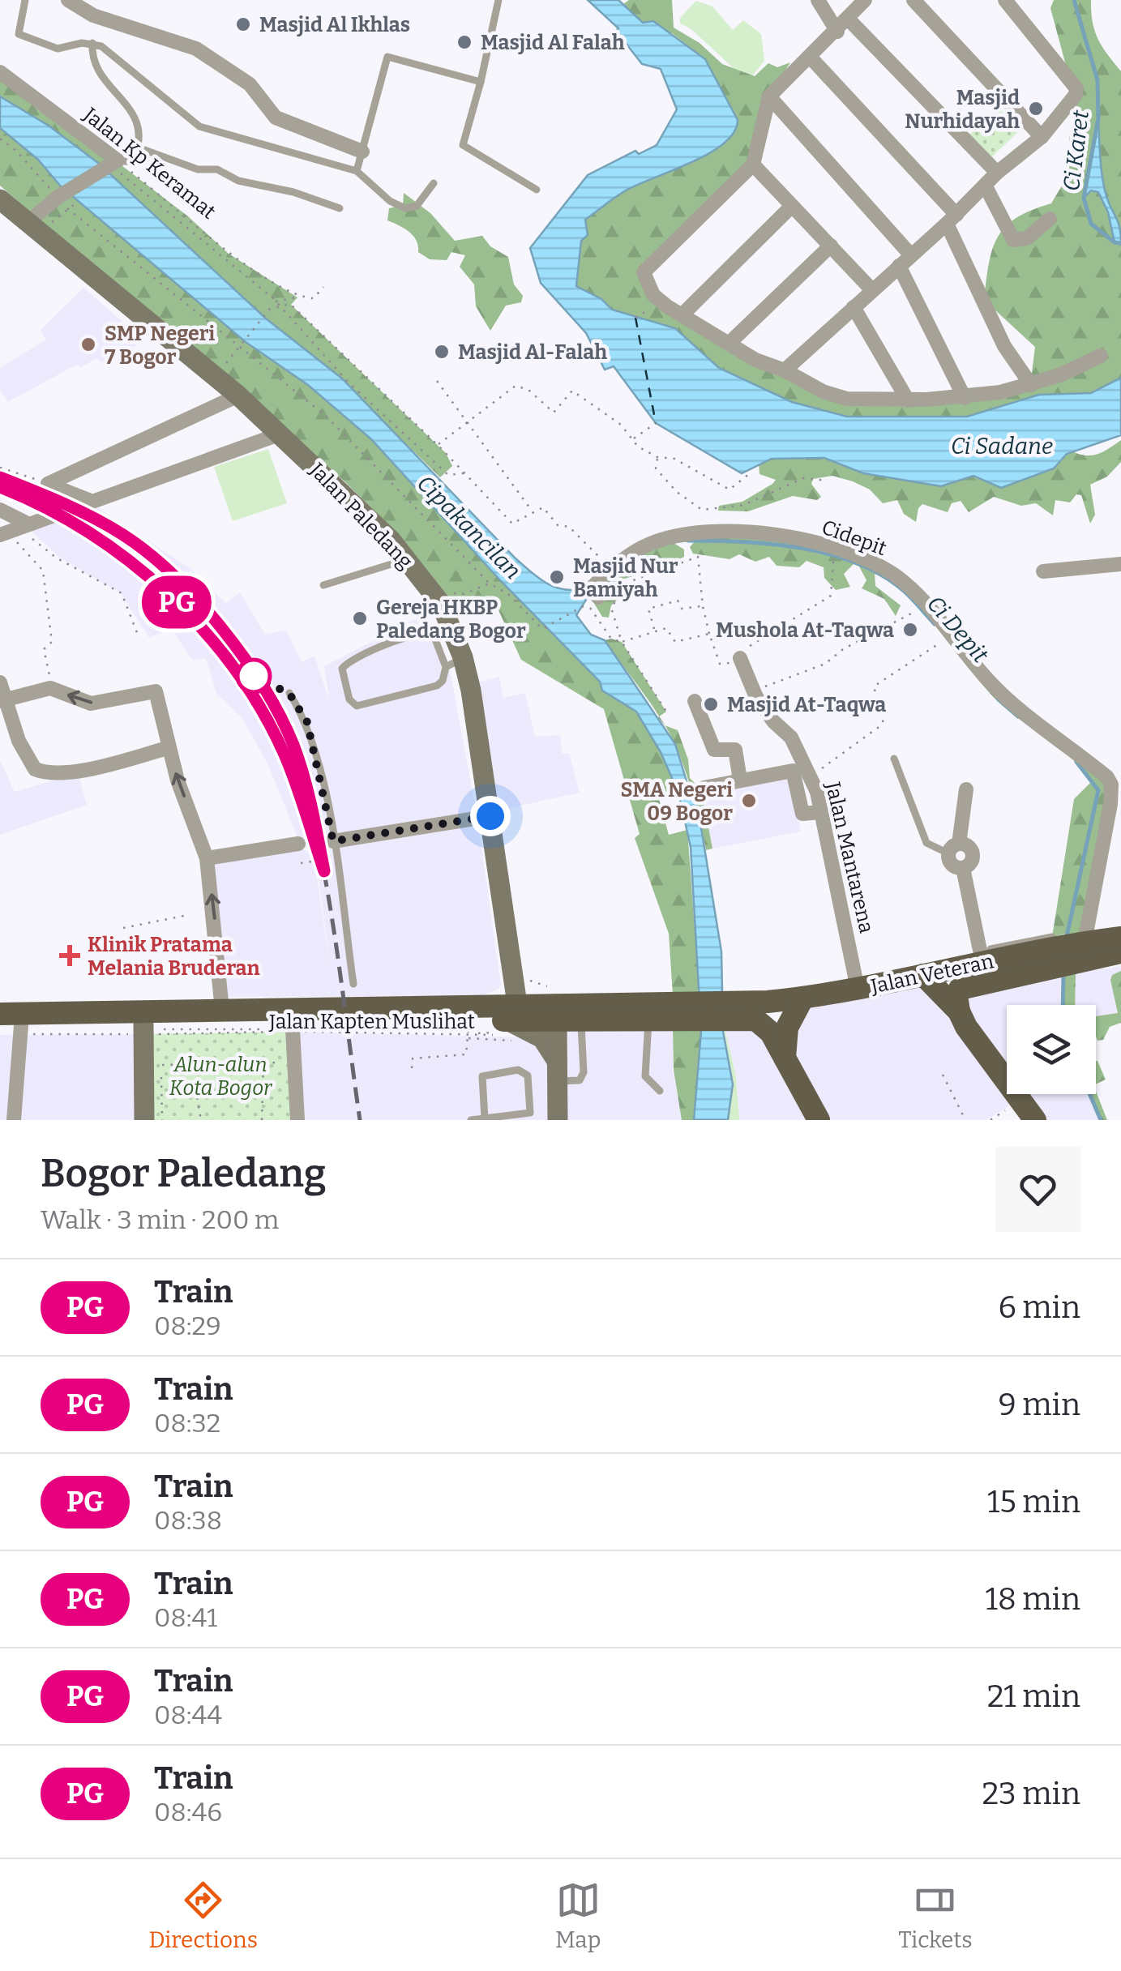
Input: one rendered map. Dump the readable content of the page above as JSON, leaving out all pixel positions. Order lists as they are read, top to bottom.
{
  "streets": {
    "main road": ["Jalan Veteran", "Jalan Kapten Muslihat"],
    "street": [
      "Jalan Kp Keramat",
      "Jalan Paledang",
      "Cidepit",
      "Jalan Mantarena"
    ]
  },
  "crossings": [
    ["Jalan Paledang", "Jalan Kapten Muslihat"],
    ["Jalan Mantarena", "Jalan Veteran"],
    ["Jalan Veteran", "Jalan Kapten Muslihat"]
  ],
  "water": [
    "Ci Karet",
    "Ci Sadane",
    "Cipakancilan",
    "Ci Depit"
  ],
  "parks": ["Alun-alun Kota Bogor"],
  "places": {
    "other": [
      "Masjid Al Ikhlas",
      "Masjid Al Falah",
      "Masjid Nurhidayah",
      "SMP Negeri 7 Bogor",
      "Masjid Al-Falah",
      "Masjid Nur Bamiyah",
      "Gereja HKBP Paledang Bogor",
      "Mushola At-Taqwa",
      "Masjid At-Taqwa",
      "SMA Negeri 09 Bogor"
    ],
    "health": ["Klinik Pratama Melania Bruderan"]
  },
  "page": {
    "on_map": "PG",
    "heading": ["Bogor Paledang", "Walk · 3 min · 200 m"],
    "list": [
      {
        "mark": "PG",
        "name": "Train",
        "note": "08:29",
        "value": "6 min"
      },
      {
        "mark": "PG",
        "name": "Train",
        "note": "08:32",
        "value": "9 min"
      },
      {
        "mark": "PG",
        "name": "Train",
        "note": "08:38",
        "value": "15 min"
      },
      {
        "mark": "PG",
        "name": "Train",
        "note": "08:41",
        "value": "18 min"
      },
      {
        "mark": "PG",
        "name": "Train",
        "note": "08:44",
        "value": "21 min"
      },
      {
        "mark": "PG",
        "name": "Train",
        "note": "08:46",
        "value": "23 min"
      }
    ],
    "tabs": ["Directions", "Map", "Tickets"]
  }
}
